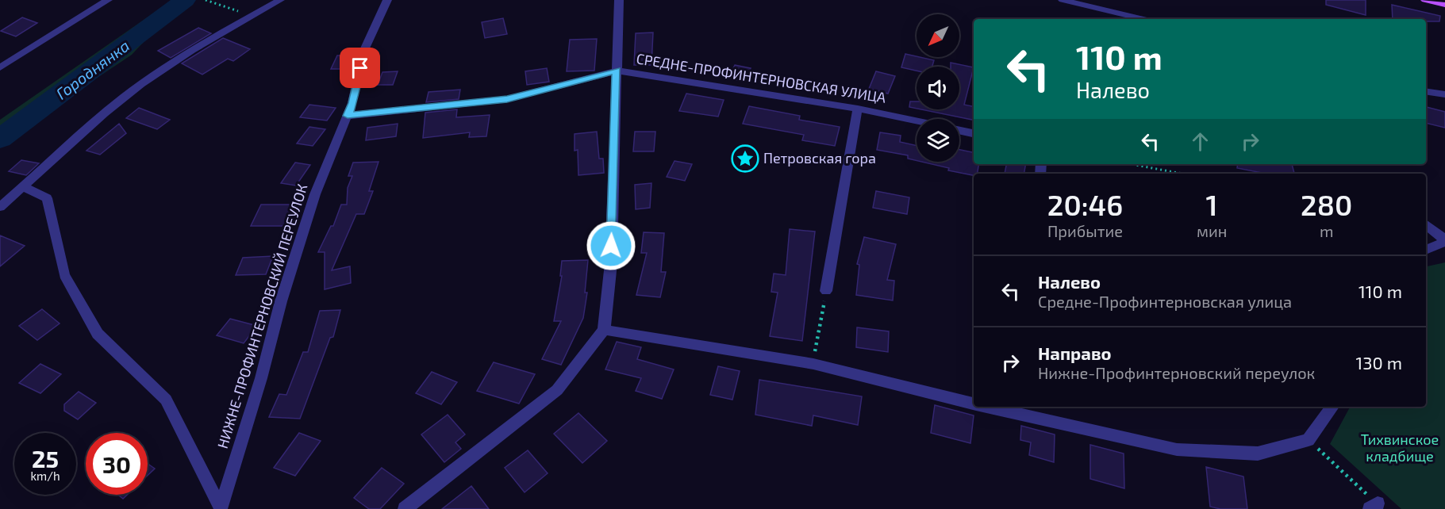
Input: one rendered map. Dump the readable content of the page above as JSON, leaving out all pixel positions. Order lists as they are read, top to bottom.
{
  "streets": {
    "street": ["СРЕДНЕ-ПРОФИНТЕРНОВСКАЯ УЛИЦА", "НИЖНЕ-ПРОФИНТЕРНОВСКИЙ ПЕРЕУЛОК"]
  },
  "crossings": [
    ["СРЕДНЕ-ПРОФИНТЕРНОВСКАЯ УЛИЦА", "НИЖНЕ-ПРОФИНТЕРНОВСКИЙ ПЕРЕУЛОК"]
  ],
  "water": ["Городнянка"],
  "parks": ["Тихвинское кладбище"],
  "places": {
    "place": ["Петровская гора"]
  },
  "north": "bottom left",
  "page": {
    "turn": ["110 m", "Налево"],
    "eta": [
      "20:46",
      "Прибытие",
      "1",
      "мин",
      "280",
      "m"
    ],
    "list": [
      {
        "name": "Налево",
        "note": "Средне-Профинтерновская улица",
        "value": "110 m"
      },
      {
        "name": "Направо",
        "note": "Нижне-Профинтерновский переулок",
        "value": "130 m"
      }
    ],
    "speed": "25 km/h",
    "limit": "30"
  }
}
